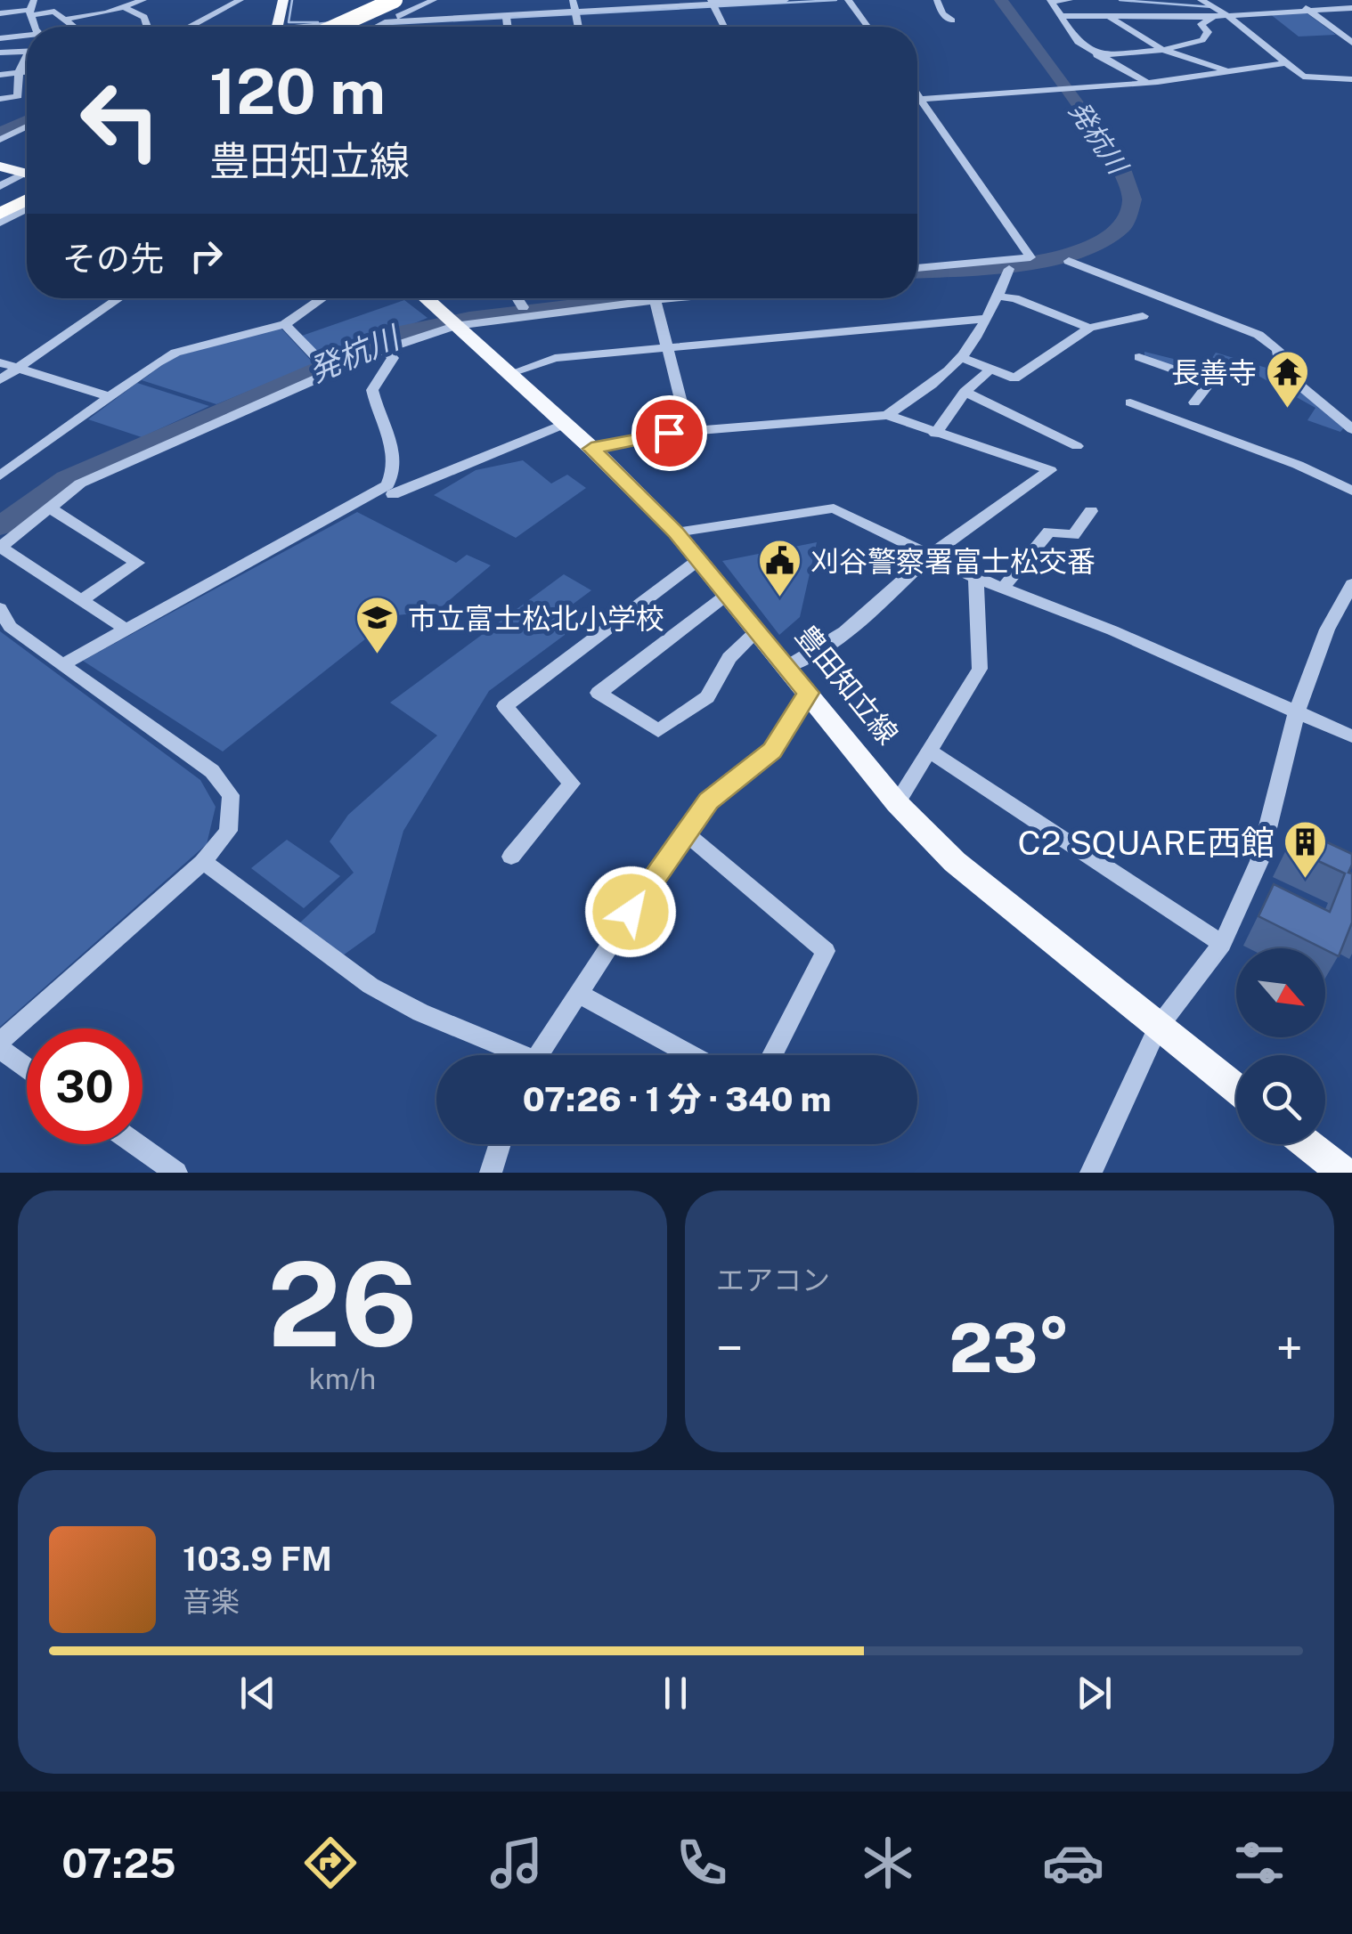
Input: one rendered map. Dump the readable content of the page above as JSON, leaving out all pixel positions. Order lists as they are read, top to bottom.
{
  "streets": {
    "main road": ["豊田知立線"]
  },
  "water": ["発杭川"],
  "places": {
    "temple": ["長善寺"],
    "public building": ["刈谷警察署富士松交番"],
    "school or university": ["市立富士松北小学校"],
    "building": ["C2 SQUARE西館"]
  },
  "north": "bottom right",
  "page": {
    "turn": ["120 m", "豊田知立線"],
    "then": "その先",
    "limit": "30",
    "trip": "07:26 · 1 分 · 340 m",
    "tile": [
      ["26", "km/h"],
      "エアコン"
    ],
    "heat": ["−", "23°", "+"],
    "song": ["103.9 FM", "音楽"],
    "tabs": "07:25"
  }
}
